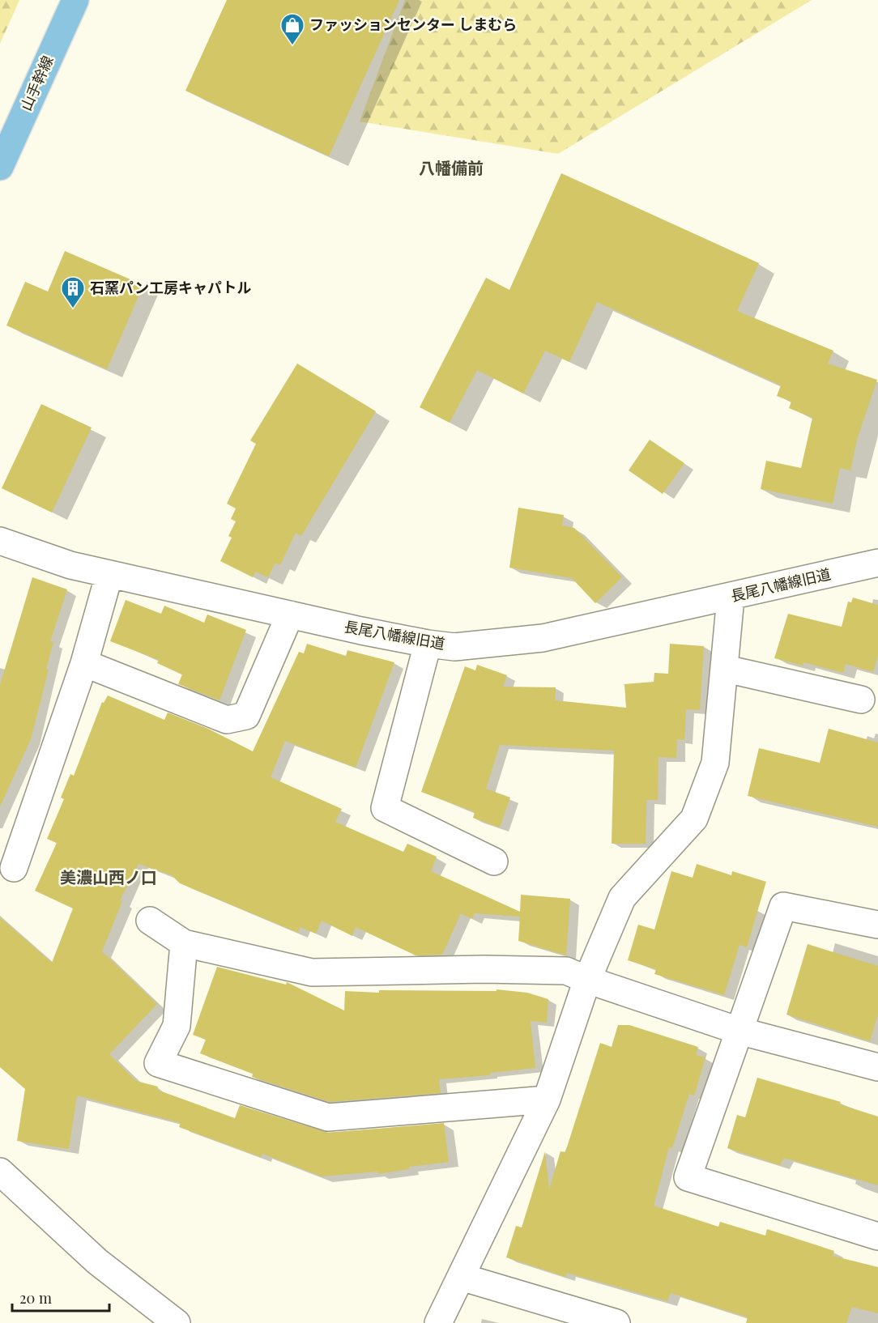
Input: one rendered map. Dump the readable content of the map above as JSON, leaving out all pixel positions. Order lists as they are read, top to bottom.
{
  "streets": {
    "main road": ["山手幹線"],
    "street": ["長尾八幡線旧道"]
  },
  "districts": ["八幡備前", "美濃山西ノ口"],
  "places": {
    "shop": ["ファッションセンター しまむら"],
    "building": ["石窯パン工房キャパトル"]
  },
  "scale_bar": "20 m"
}
